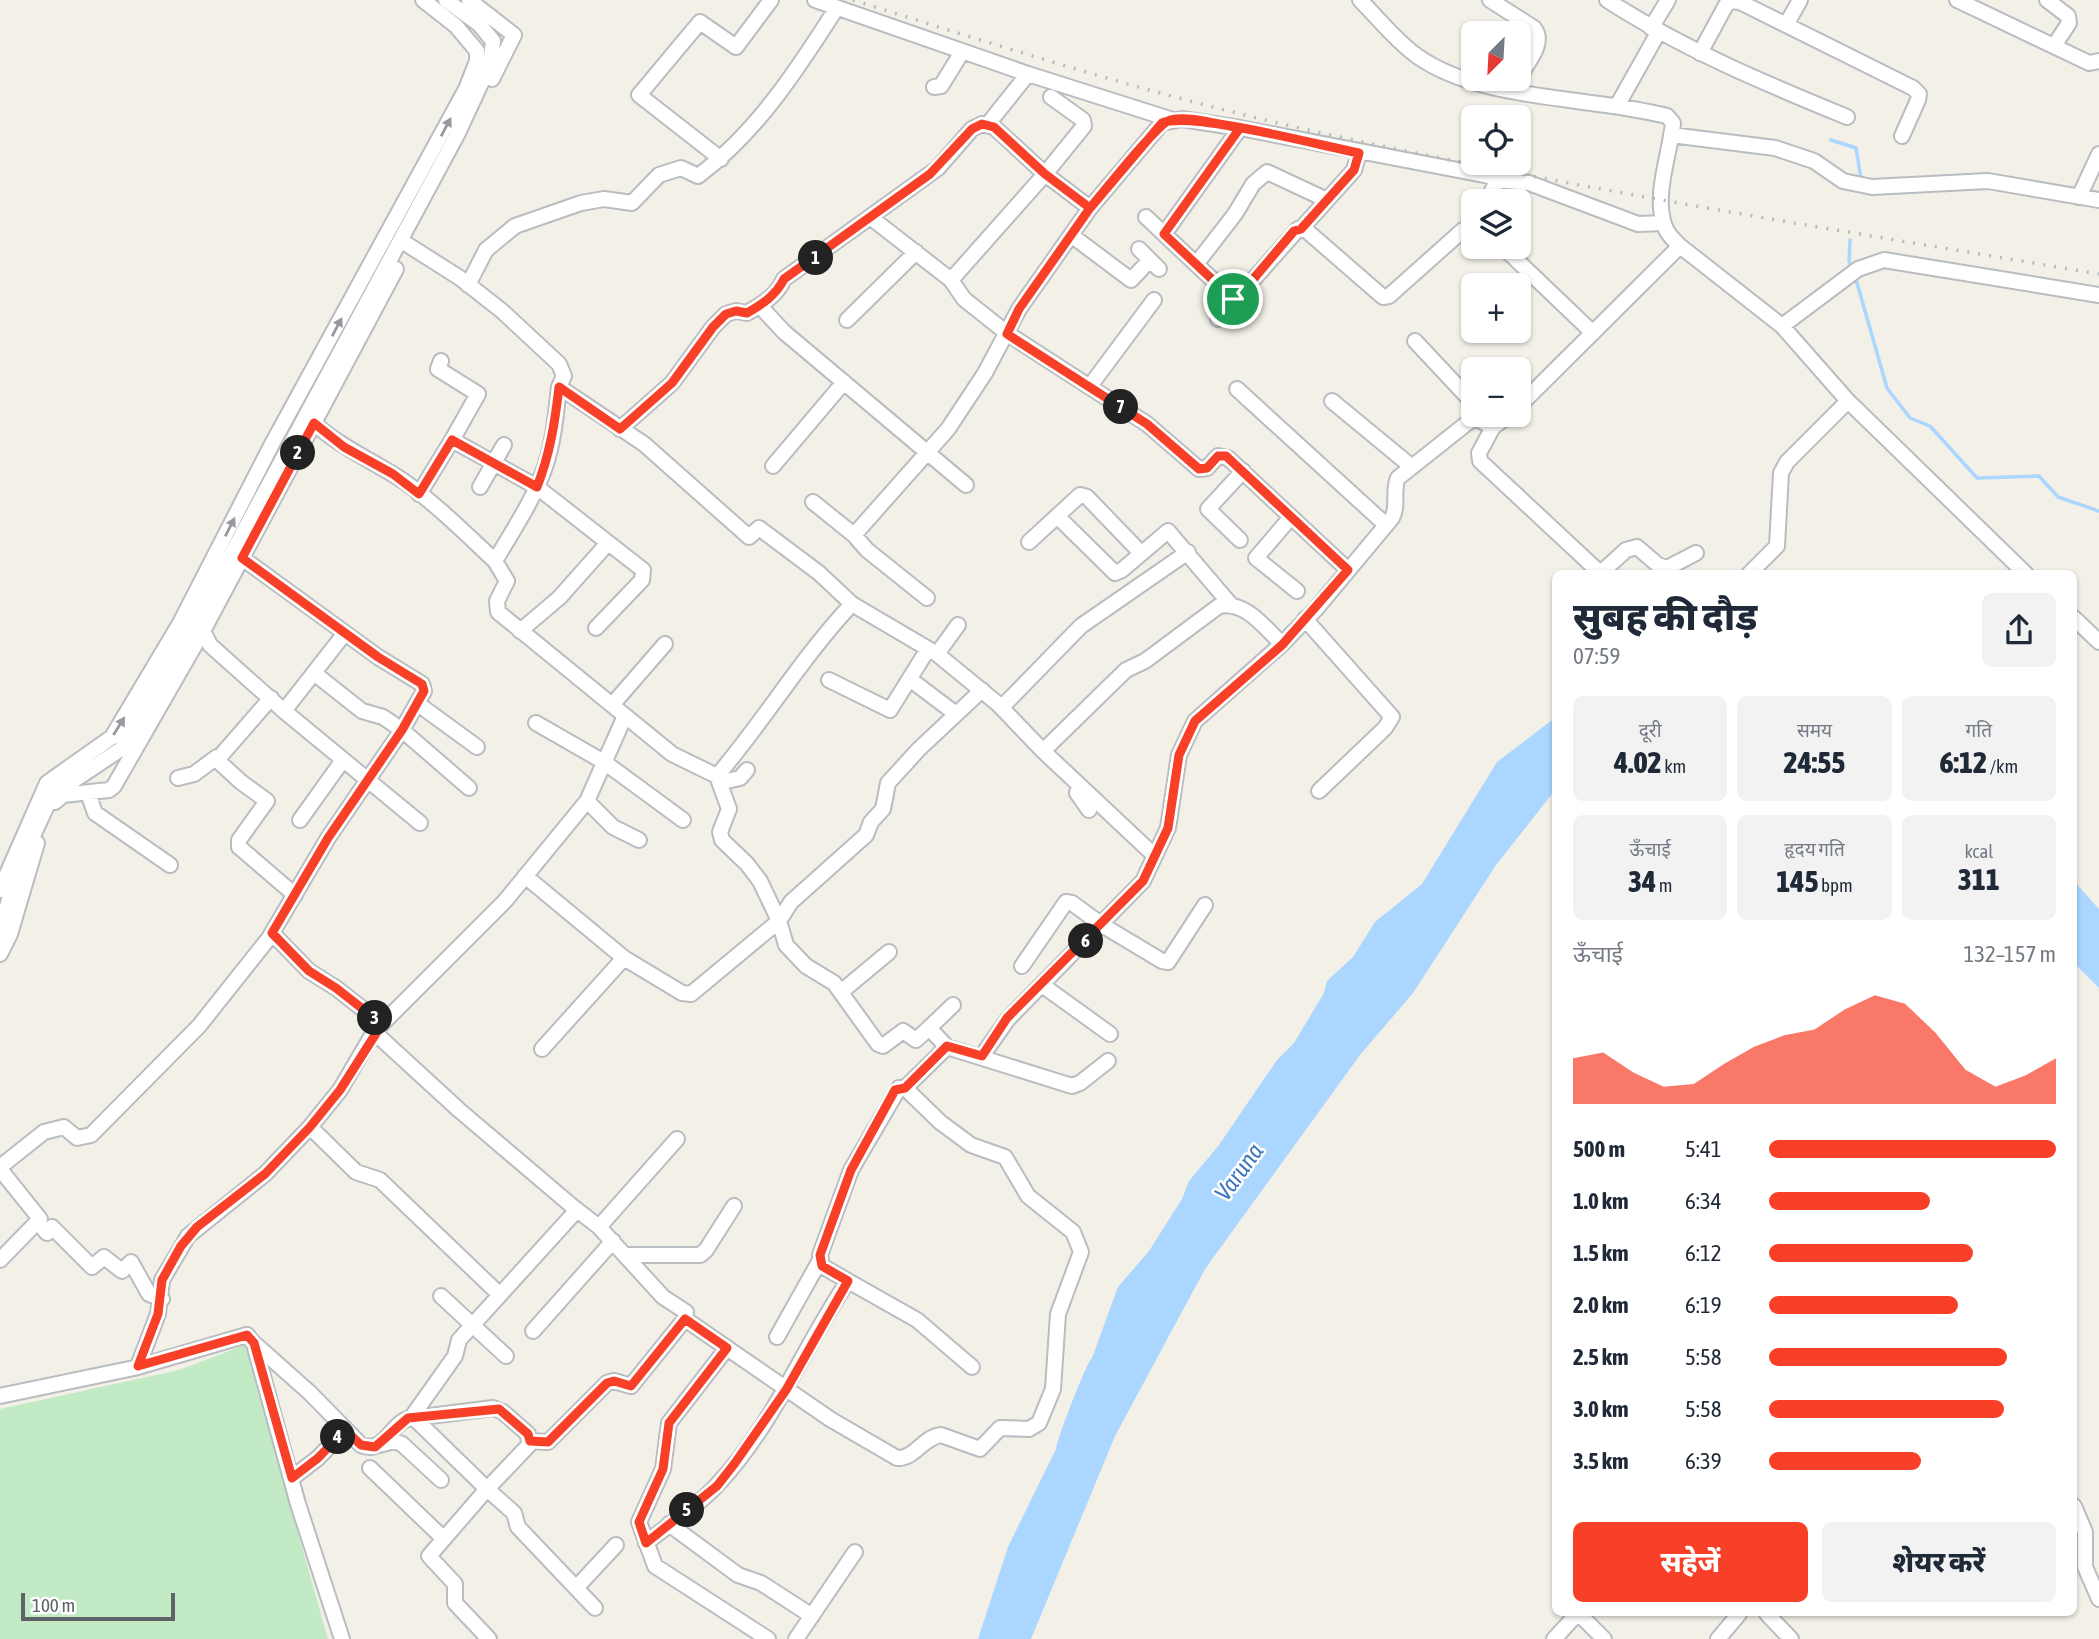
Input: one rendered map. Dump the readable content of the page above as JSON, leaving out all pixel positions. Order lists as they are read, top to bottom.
{
  "water": ["Varuna"],
  "scale_bar": "100 m",
  "north": "bottom left",
  "page": {
    "map_buttons": ["+", "−"],
    "pins": [
      "1",
      "7",
      "2",
      "6",
      "3",
      "4",
      "5"
    ],
    "heading": ["सुबह की दौड़", "07:59"],
    "stats": [
      ["दूरी", "4.02 km"],
      ["समय", "24:55"],
      ["गति", "6:12 /km"],
      ["ऊँचाई", "34 m"],
      ["हृदय गति", "145 bpm"],
      ["kcal", "311"]
    ],
    "chart": ["ऊँचाई", "132–157 m"],
    "list": [
      {
        "name": "500 m",
        "note": "5:41"
      },
      {
        "name": "1.0 km",
        "note": "6:34"
      },
      {
        "name": "1.5 km",
        "note": "6:12"
      },
      {
        "name": "2.0 km",
        "note": "6:19"
      },
      {
        "name": "2.5 km",
        "note": "5:58"
      },
      {
        "name": "3.0 km",
        "note": "5:58"
      },
      {
        "name": "3.5 km",
        "note": "6:39"
      }
    ],
    "buttons": ["सहेजें", "शेयर करें"],
    "scale": "100 m"
  }
}
